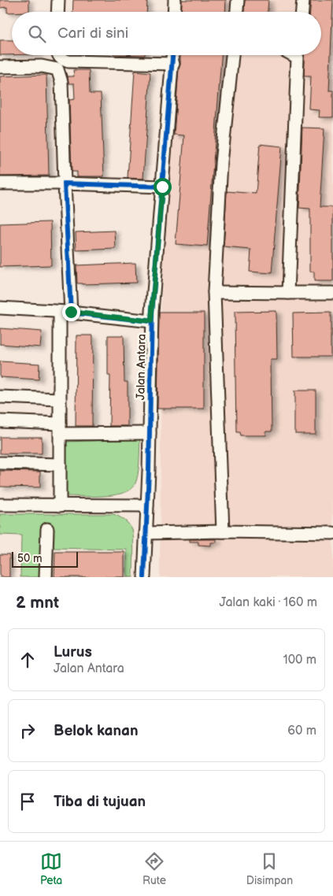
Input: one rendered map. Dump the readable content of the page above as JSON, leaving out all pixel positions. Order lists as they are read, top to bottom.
{
  "streets": {
    "street": ["Jalan Antara"]
  },
  "scale_bar": "50 m",
  "page": {
    "search": "Cari di sini",
    "scale": "50 m",
    "heading": ["2 mnt", "Jalan kaki · 160 m"],
    "list": [
      ["Lurus", "Jalan Antara", "100 m"],
      ["Belok kanan", "60 m"],
      "Tiba di tujuan"
    ],
    "nav": ["Peta", "Rute", "Disimpan"]
  }
}
